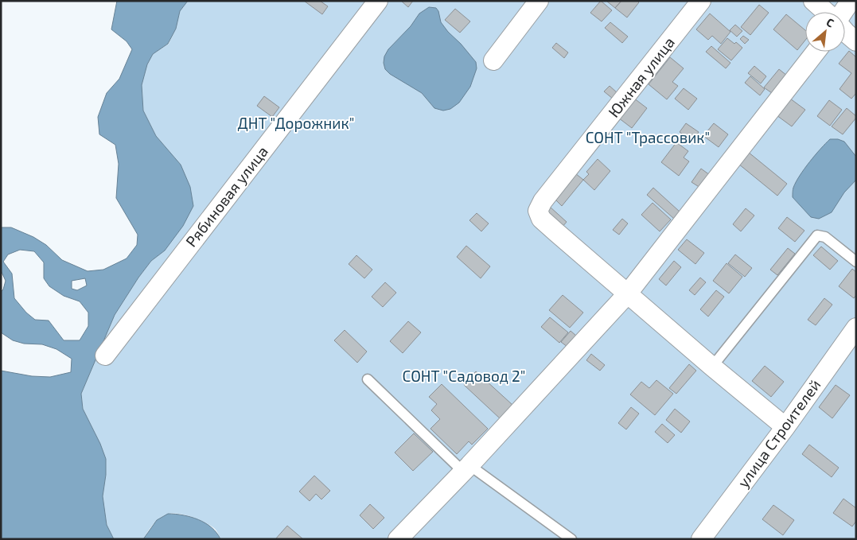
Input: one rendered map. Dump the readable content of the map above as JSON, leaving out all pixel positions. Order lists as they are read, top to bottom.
{
  "streets": {
    "street": ["Южная улица", "Рябиновая улица", "улица Строителей"]
  },
  "parks": ["ДНТ \"Дорожник\"", "СОНТ \"Трассовик\"", "СОНТ \"Садовод 2\""],
  "north": "top right"
}
